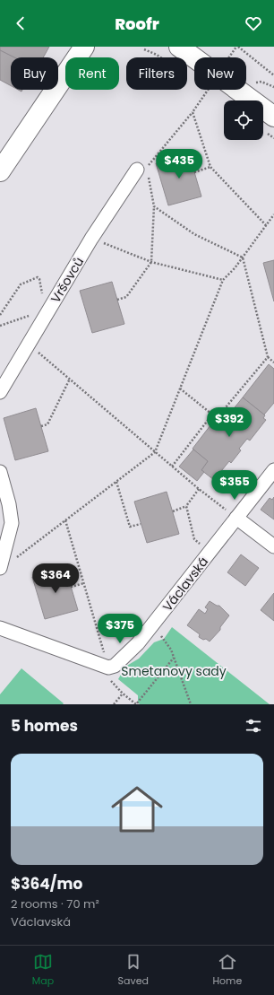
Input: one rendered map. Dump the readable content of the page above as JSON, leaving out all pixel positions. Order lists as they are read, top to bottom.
{
  "streets": {
    "street": ["Vršovců", "Václavská"]
  },
  "parks": ["Smetanovy sady"],
  "page": {
    "header": "Roofr",
    "chip": [
      "Buy",
      "Rent",
      "Filters",
      "New"
    ],
    "price": [
      "$435",
      "$392",
      "$355",
      "$364",
      "$375"
    ],
    "heading": "5 homes",
    "list": [
      {
        "name": "$364/mo",
        "note": "2 rooms · 70 m² · Václavská"
      }
    ],
    "tabs": ["Map", "Saved", "Home"]
  }
}
